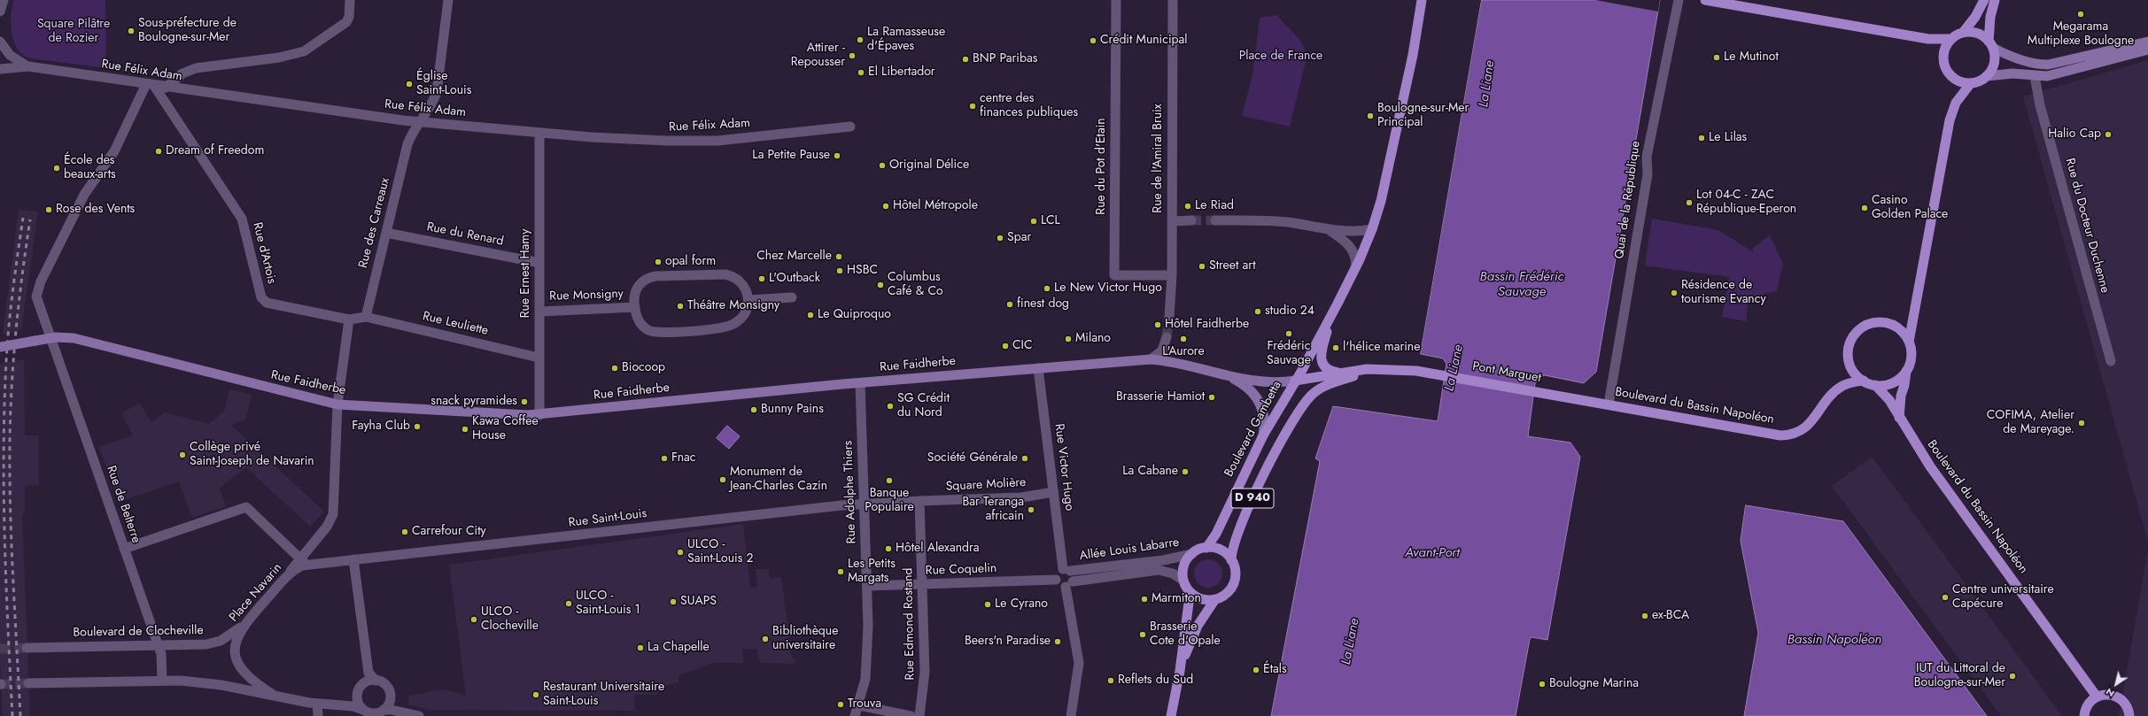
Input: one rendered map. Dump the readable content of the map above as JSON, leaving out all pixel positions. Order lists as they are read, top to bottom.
{
  "streets": {
    "main road": [
      "Rue Faidherbe",
      "Pont Marguet",
      "Boulevard du Bassin Napoléon",
      "Boulevard Gambetta",
      "D 940"
    ],
    "street": [
      "Rue Félix Adam",
      "Rue de l'Amiral Bruix",
      "Rue du Pot d'Etain",
      "Quai de la République",
      "Rue des Carreaux",
      "Rue du Docteur Duchenne",
      "Rue du Renard",
      "Rue d'Artois",
      "Rue Ernest Hamy",
      "Rue Monsigny",
      "Rue Leuliette",
      "Rue Victor Hugo",
      "Square Molière",
      "Rue Adolphe Thiers",
      "Rue de Belterre",
      "Rue Saint-Louis",
      "Allée Louis Labarre",
      "Rue Coquelin",
      "Place Navarin",
      "Rue Edmond Rostand",
      "Boulevard de Clocheville"
    ]
  },
  "crossings": [
    ["Rue Félix Adam", "Rue des Carreaux"],
    ["Rue Félix Adam", "Rue d'Artois"],
    ["Rue Félix Adam", "Rue Ernest Hamy"],
    ["Rue Félix Adam", "Rue de Belterre"],
    ["Rue de l'Amiral Bruix", "Rue du Pot d'Etain"],
    ["Quai de la République", "Boulevard du Bassin Napoléon"],
    ["Rue des Carreaux", "Rue du Renard"],
    ["Rue des Carreaux", "Rue Leuliette"],
    ["Rue du Renard", "Rue Ernest Hamy"],
    ["Rue d'Artois", "Rue de Belterre"],
    ["Rue Ernest Hamy", "Rue Monsigny"],
    ["Rue Ernest Hamy", "Rue Leuliette"],
    ["Rue Ernest Hamy", "Rue Faidherbe"],
    ["Rue Faidherbe", "Boulevard Gambetta"],
    ["Rue Faidherbe", "Rue Victor Hugo"],
    ["Rue Faidherbe", "Rue Adolphe Thiers"],
    ["Rue Faidherbe", "D 940"],
    ["Rue Faidherbe", "Rue de Belterre"],
    ["Pont Marguet", "Boulevard du Bassin Napoléon"],
    ["Pont Marguet", "D 940"],
    ["Boulevard Gambetta", "D 940"],
    ["Boulevard Gambetta", "Allée Louis Labarre"],
    ["Rue Victor Hugo", "Square Molière"],
    ["Rue Victor Hugo", "Allée Louis Labarre"],
    ["Rue Victor Hugo", "Rue Coquelin"],
    ["Square Molière", "Rue Edmond Rostand"],
    ["Rue Adolphe Thiers", "Rue Saint-Louis"],
    ["Rue Adolphe Thiers", "Rue Coquelin"],
    ["D 940", "Allée Louis Labarre"],
    ["Rue de Belterre", "Place Navarin"],
    ["Rue de Belterre", "Boulevard de Clocheville"],
    ["Rue Saint-Louis", "Place Navarin"],
    ["Allée Louis Labarre", "Rue Coquelin"],
    ["Rue Coquelin", "Rue Edmond Rostand"],
    ["Place Navarin", "Boulevard de Clocheville"]
  ],
  "water": [
    "La Liane",
    "Bassin Frédéric Sauvage",
    "Avant-Port",
    "Bassin Napoléon"
  ],
  "parks": ["Square Pilâtre de Rozier", "Place de France"],
  "places": [
    "Megarama Multiplexe Boulogne",
    "Sous-préfecture de Boulogne-sur-Mer",
    "La Ramasseuse d'Épaves",
    "Crédit Municipal",
    "Attirer - Repousser",
    "Le Mutinot",
    "BNP Paribas",
    "El Libertador",
    "Église Saint-Louis",
    "centre des finances publiques",
    "Boulogne-sur-Mer Principal",
    "Halio Cap",
    "Le Lilas",
    "Dream of Freedom",
    "La Petite Pause",
    "Original Délice",
    "École des beaux-arts",
    "Lot 04-C - ZAC République-Eperon",
    "Hôtel Métropole",
    "Le Riad",
    "Casino Golden Palace",
    "Rose des Vents",
    "LCL",
    "Spar",
    "Chez Marcelle",
    "opal form",
    "Street art",
    "HSBC",
    "L'Outback",
    "Columbus Café & Co",
    "Le New Victor Hugo",
    "Résidence de tourisme Evancy",
    "finest dog",
    "Théâtre Monsigny",
    "studio 24",
    "Le Quiproquo",
    "Hôtel Faidherbe",
    "Frédéric Sauvage",
    "Milano",
    "L'Aurore",
    "CIC",
    "l'hélice marine",
    "Biocoop",
    "Brasserie Hamiot",
    "snack pyramides",
    "SG Crédit du Nord",
    "Bunny Pains",
    "COFIMA, Atelier de Mareyage.",
    "Fayha Club",
    "Kawa Coffee House",
    "Collège privé Saint-Joseph de Navarin",
    "Fnac",
    "Société Générale",
    "La Cabane",
    "Monument de Jean-Charles Cazin",
    "Banque Populaire",
    "Bar Teranga africain",
    "Carrefour City",
    "Hôtel Alexandra",
    "ULCO - Saint-Louis 2",
    "Les Petits Margats",
    "Centre universitaire Capécure",
    "Marmiton",
    "SUAPS",
    "ULCO - Saint-Louis 1",
    "Le Cyrano",
    "ex-BCA",
    "ULCO - Clocheville",
    "Brasserie Cote d'Opale",
    "Bibliothèque universitaire",
    "Beers'n Paradise",
    "La Chapelle",
    "Étals",
    "IUT du Littoral de Boulogne-sur-Mer",
    "Reflets du Sud",
    "Boulogne Marina",
    "Restaurant Universitaire Saint-Louis",
    "Trouva"
  ],
  "north": "bottom left"
}
